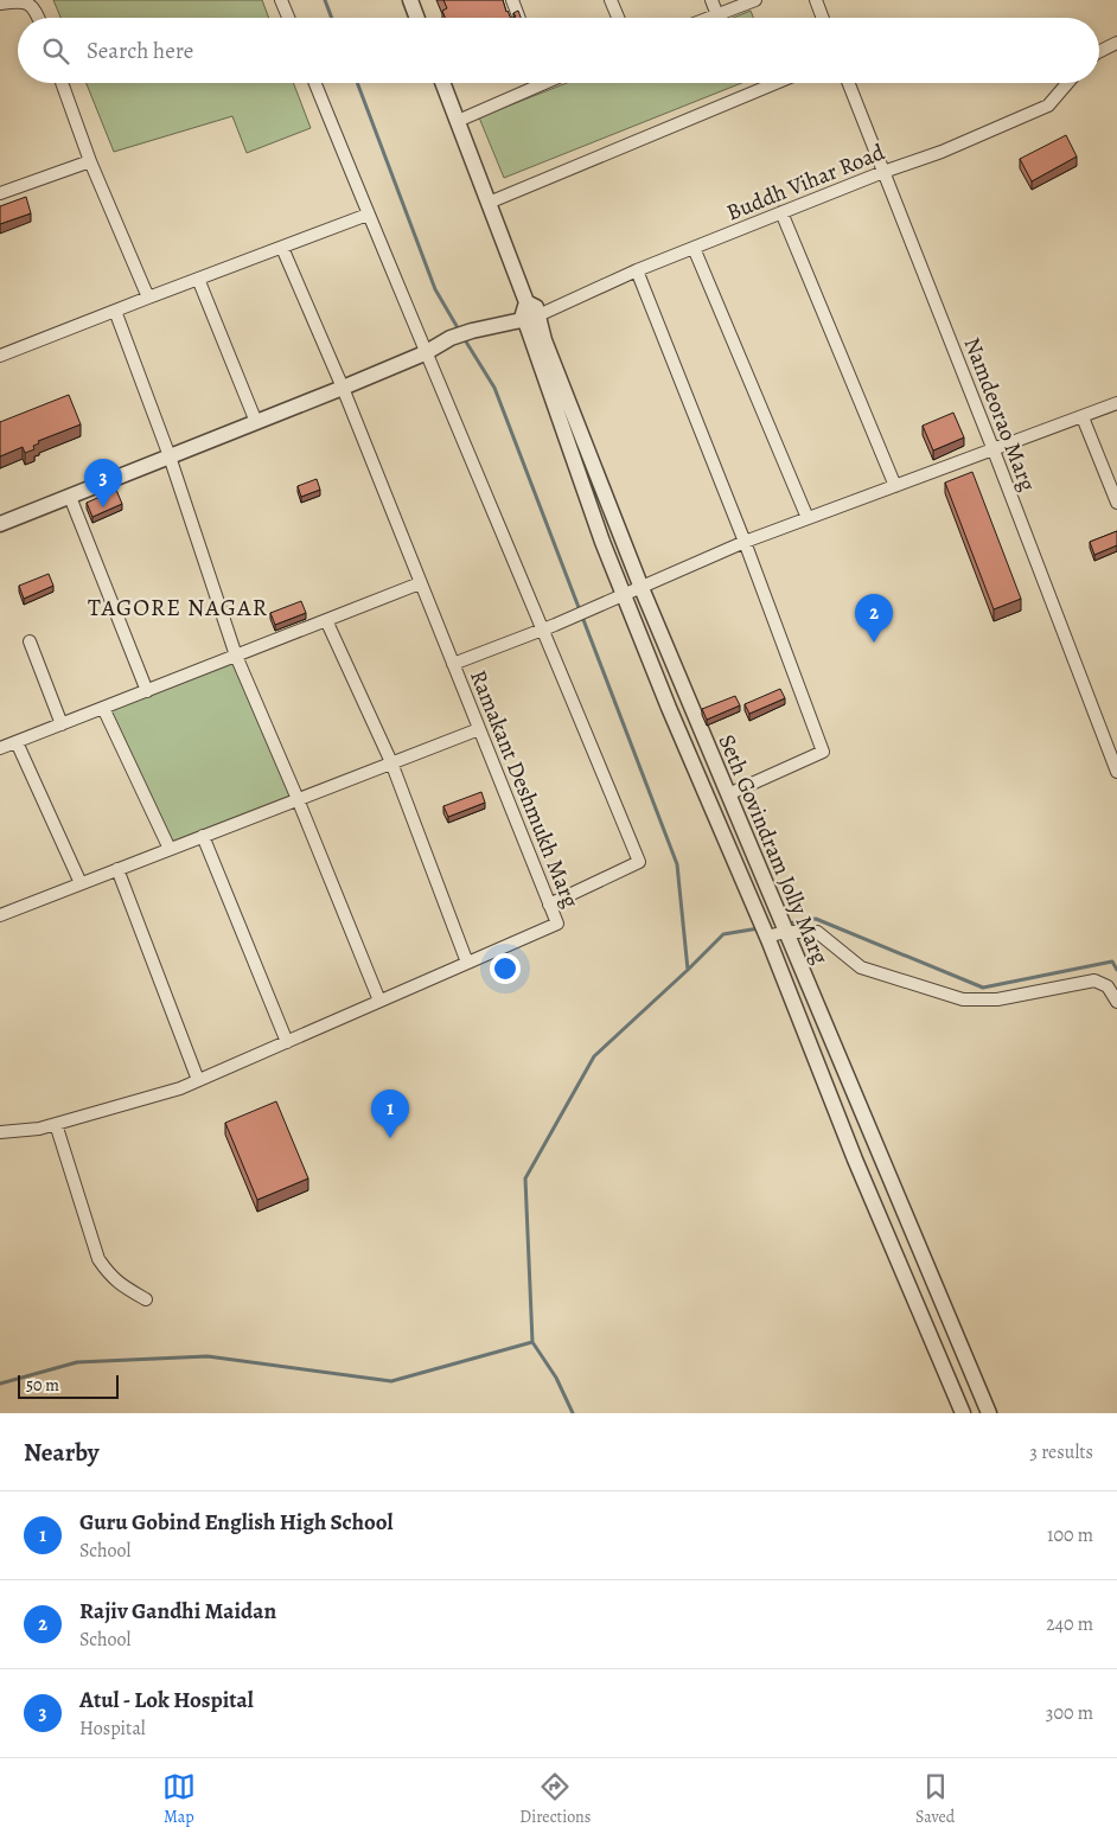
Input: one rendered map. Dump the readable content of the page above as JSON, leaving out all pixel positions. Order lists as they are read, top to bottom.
{
  "streets": {
    "street": [
      "Buddh Vihar Road",
      "Namdeorao Marg",
      "Ramakant Deshmukh Marg",
      "Seth Govindram Jolly Marg"
    ]
  },
  "crossings": [
    ["Buddh Vihar Road", "Namdeorao Marg"],
    ["Buddh Vihar Road", "Seth Govindram Jolly Marg"]
  ],
  "districts": ["TAGORE NAGAR"],
  "scale_bar": "50 m",
  "page": {
    "search": "Search here",
    "pins": ["3", "2", "1"],
    "scale": "50 m",
    "heading": ["Nearby", "3 results"],
    "list": [
      {
        "mark": "1",
        "name": "Guru Gobind English High School",
        "note": "School",
        "value": "100 m"
      },
      {
        "mark": "2",
        "name": "Rajiv Gandhi Maidan",
        "note": "School",
        "value": "240 m"
      },
      {
        "mark": "3",
        "name": "Atul - Lok Hospital",
        "note": "Hospital",
        "value": "300 m"
      }
    ],
    "nav": ["Map", "Directions", "Saved"]
  }
}
